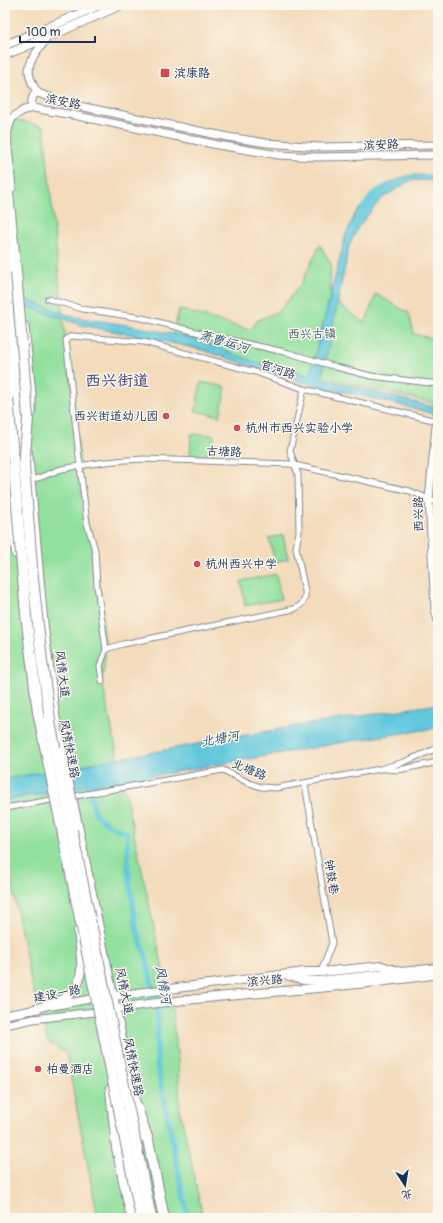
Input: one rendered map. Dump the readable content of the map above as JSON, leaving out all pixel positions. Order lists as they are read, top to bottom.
{
  "streets": {
    "highway": ["风情快速路"],
    "main road": [
      "滨安路",
      "西兴路",
      "风情大道",
      "滨兴路",
      "建设一路"
    ],
    "street": [
      "官河路",
      "古塘路",
      "北塘路",
      "钟鼓巷"
    ]
  },
  "crossings": [
    ["官河路", "古塘路"],
    ["官河路", "西兴路"],
    ["古塘路", "西兴路"],
    ["古塘路", "风情大道"],
    ["风情大道", "风情快速路"],
    ["风情大道", "滨兴路"],
    ["风情大道", "建设一路"],
    ["北塘路", "钟鼓巷"],
    ["钟鼓巷", "滨兴路"],
    ["滨兴路", "建设一路"]
  ],
  "districts": ["西兴街道"],
  "water": ["萧曹运河", "北塘河", "风情河"],
  "parks": ["西兴古镇"],
  "places": {
    "transit": ["滨康路"],
    "other": [
      "西兴街道幼儿园",
      "杭州市西兴实验小学",
      "杭州西兴中学",
      "柏曼酒店"
    ]
  },
  "scale_bar": "100 m",
  "north": "bottom"
}
